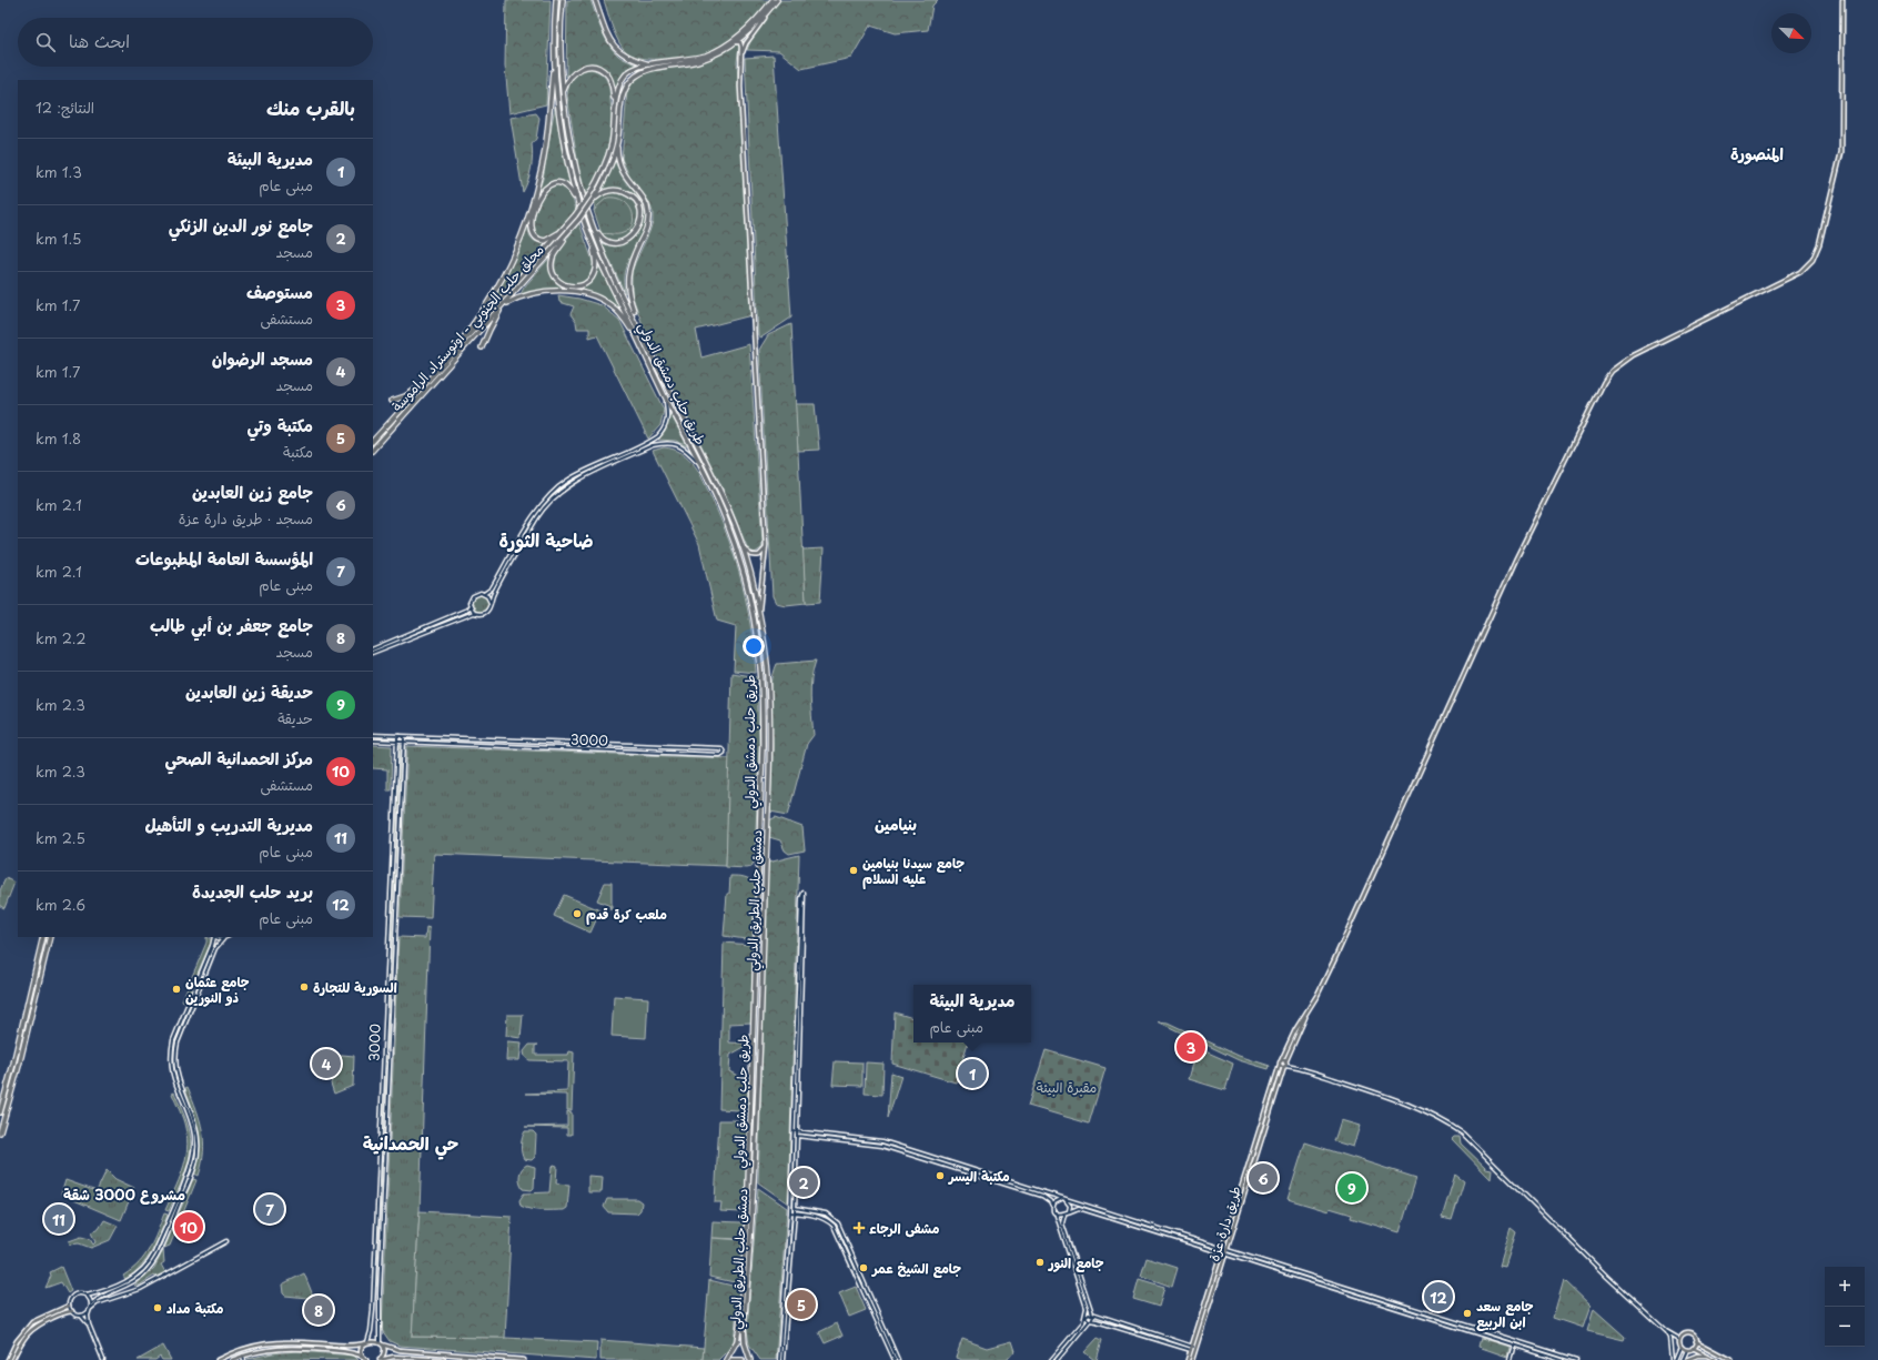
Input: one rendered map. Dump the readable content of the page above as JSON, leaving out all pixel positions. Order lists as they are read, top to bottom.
{
  "streets": {
    "highway": ["محلق حلب الجنوبي - اوتوستراد الراموسة", "طريق حلب دمشق الدولي", "دمشق حلب الطريق الدولي"],
    "main road": ["طريق دارة عزة"],
    "street": ["3000"]
  },
  "crossings": [
    ["طريق حلب دمشق الدولي", "دمشق حلب الطريق الدولي"]
  ],
  "districts": [
    "المنصورة",
    "ضاحية الثورة",
    "بنيامين",
    "حي الحمدانية",
    "مشروع 3000 شقة"
  ],
  "parks": ["مقبرة البيئة"],
  "places": {
    "other": [
      "جامع سيدنا بنيامين عليه السلام",
      "ملعب كرة قدم",
      "السورية للتجارة",
      "جامع عثمان ذو النورين",
      "مكتبة اليسر",
      "جامع النور",
      "جامع الشيخ عمر",
      "مكتبة مداد",
      "جامع سعد ابن الربيع"
    ],
    "health": ["مشفى الرجاء"]
  },
  "north": "bottom right",
  "page": {
    "search": "ابحث هنا",
    "heading": ["بالقرب منك", "النتائج: 12"],
    "list": [
      {
        "mark": "1",
        "name": "مديرية البيئة",
        "note": "مبنى عام",
        "value": "1.3 km"
      },
      {
        "mark": "2",
        "name": "جامع نور الدين الزنكي",
        "note": "مسجد",
        "value": "1.5 km"
      },
      {
        "mark": "3",
        "name": "مستوصف",
        "note": "مستشفى",
        "value": "1.7 km"
      },
      {
        "mark": "4",
        "name": "مسجد الرضوان",
        "note": "مسجد",
        "value": "1.7 km"
      },
      {
        "mark": "5",
        "name": "مكتبة وتي",
        "note": "مكتبة",
        "value": "1.8 km"
      },
      {
        "mark": "6",
        "name": "جامع زين العابدين",
        "note": "مسجد · طريق دارة عزة",
        "value": "2.1 km"
      },
      {
        "mark": "7",
        "name": "المؤسسة العامة المطبوعات",
        "note": "مبنى عام",
        "value": "2.1 km"
      },
      {
        "mark": "8",
        "name": "جامع جعفر بن أبي طالب",
        "note": "مسجد",
        "value": "2.2 km"
      },
      {
        "mark": "9",
        "name": "حديقة زين العابدين",
        "note": "حديقة",
        "value": "2.3 km"
      },
      {
        "mark": "10",
        "name": "مركز الحمدانية الصحي",
        "note": "مستشفى",
        "value": "2.3 km"
      },
      {
        "mark": "11",
        "name": "مديرية التدريب و التأهيل",
        "note": "مبنى عام",
        "value": "2.5 km"
      },
      {
        "mark": "12",
        "name": "بريد حلب الجديدة",
        "note": "مبنى عام",
        "value": "2.6 km"
      }
    ],
    "popup": ["مديرية البيئة", "مبنى عام"],
    "pins": [
      "3",
      "4",
      "1",
      "6",
      "2",
      "9",
      "7",
      "11",
      "10",
      "12",
      "5",
      "8"
    ],
    "map_buttons": ["+", "−"]
  }
}
